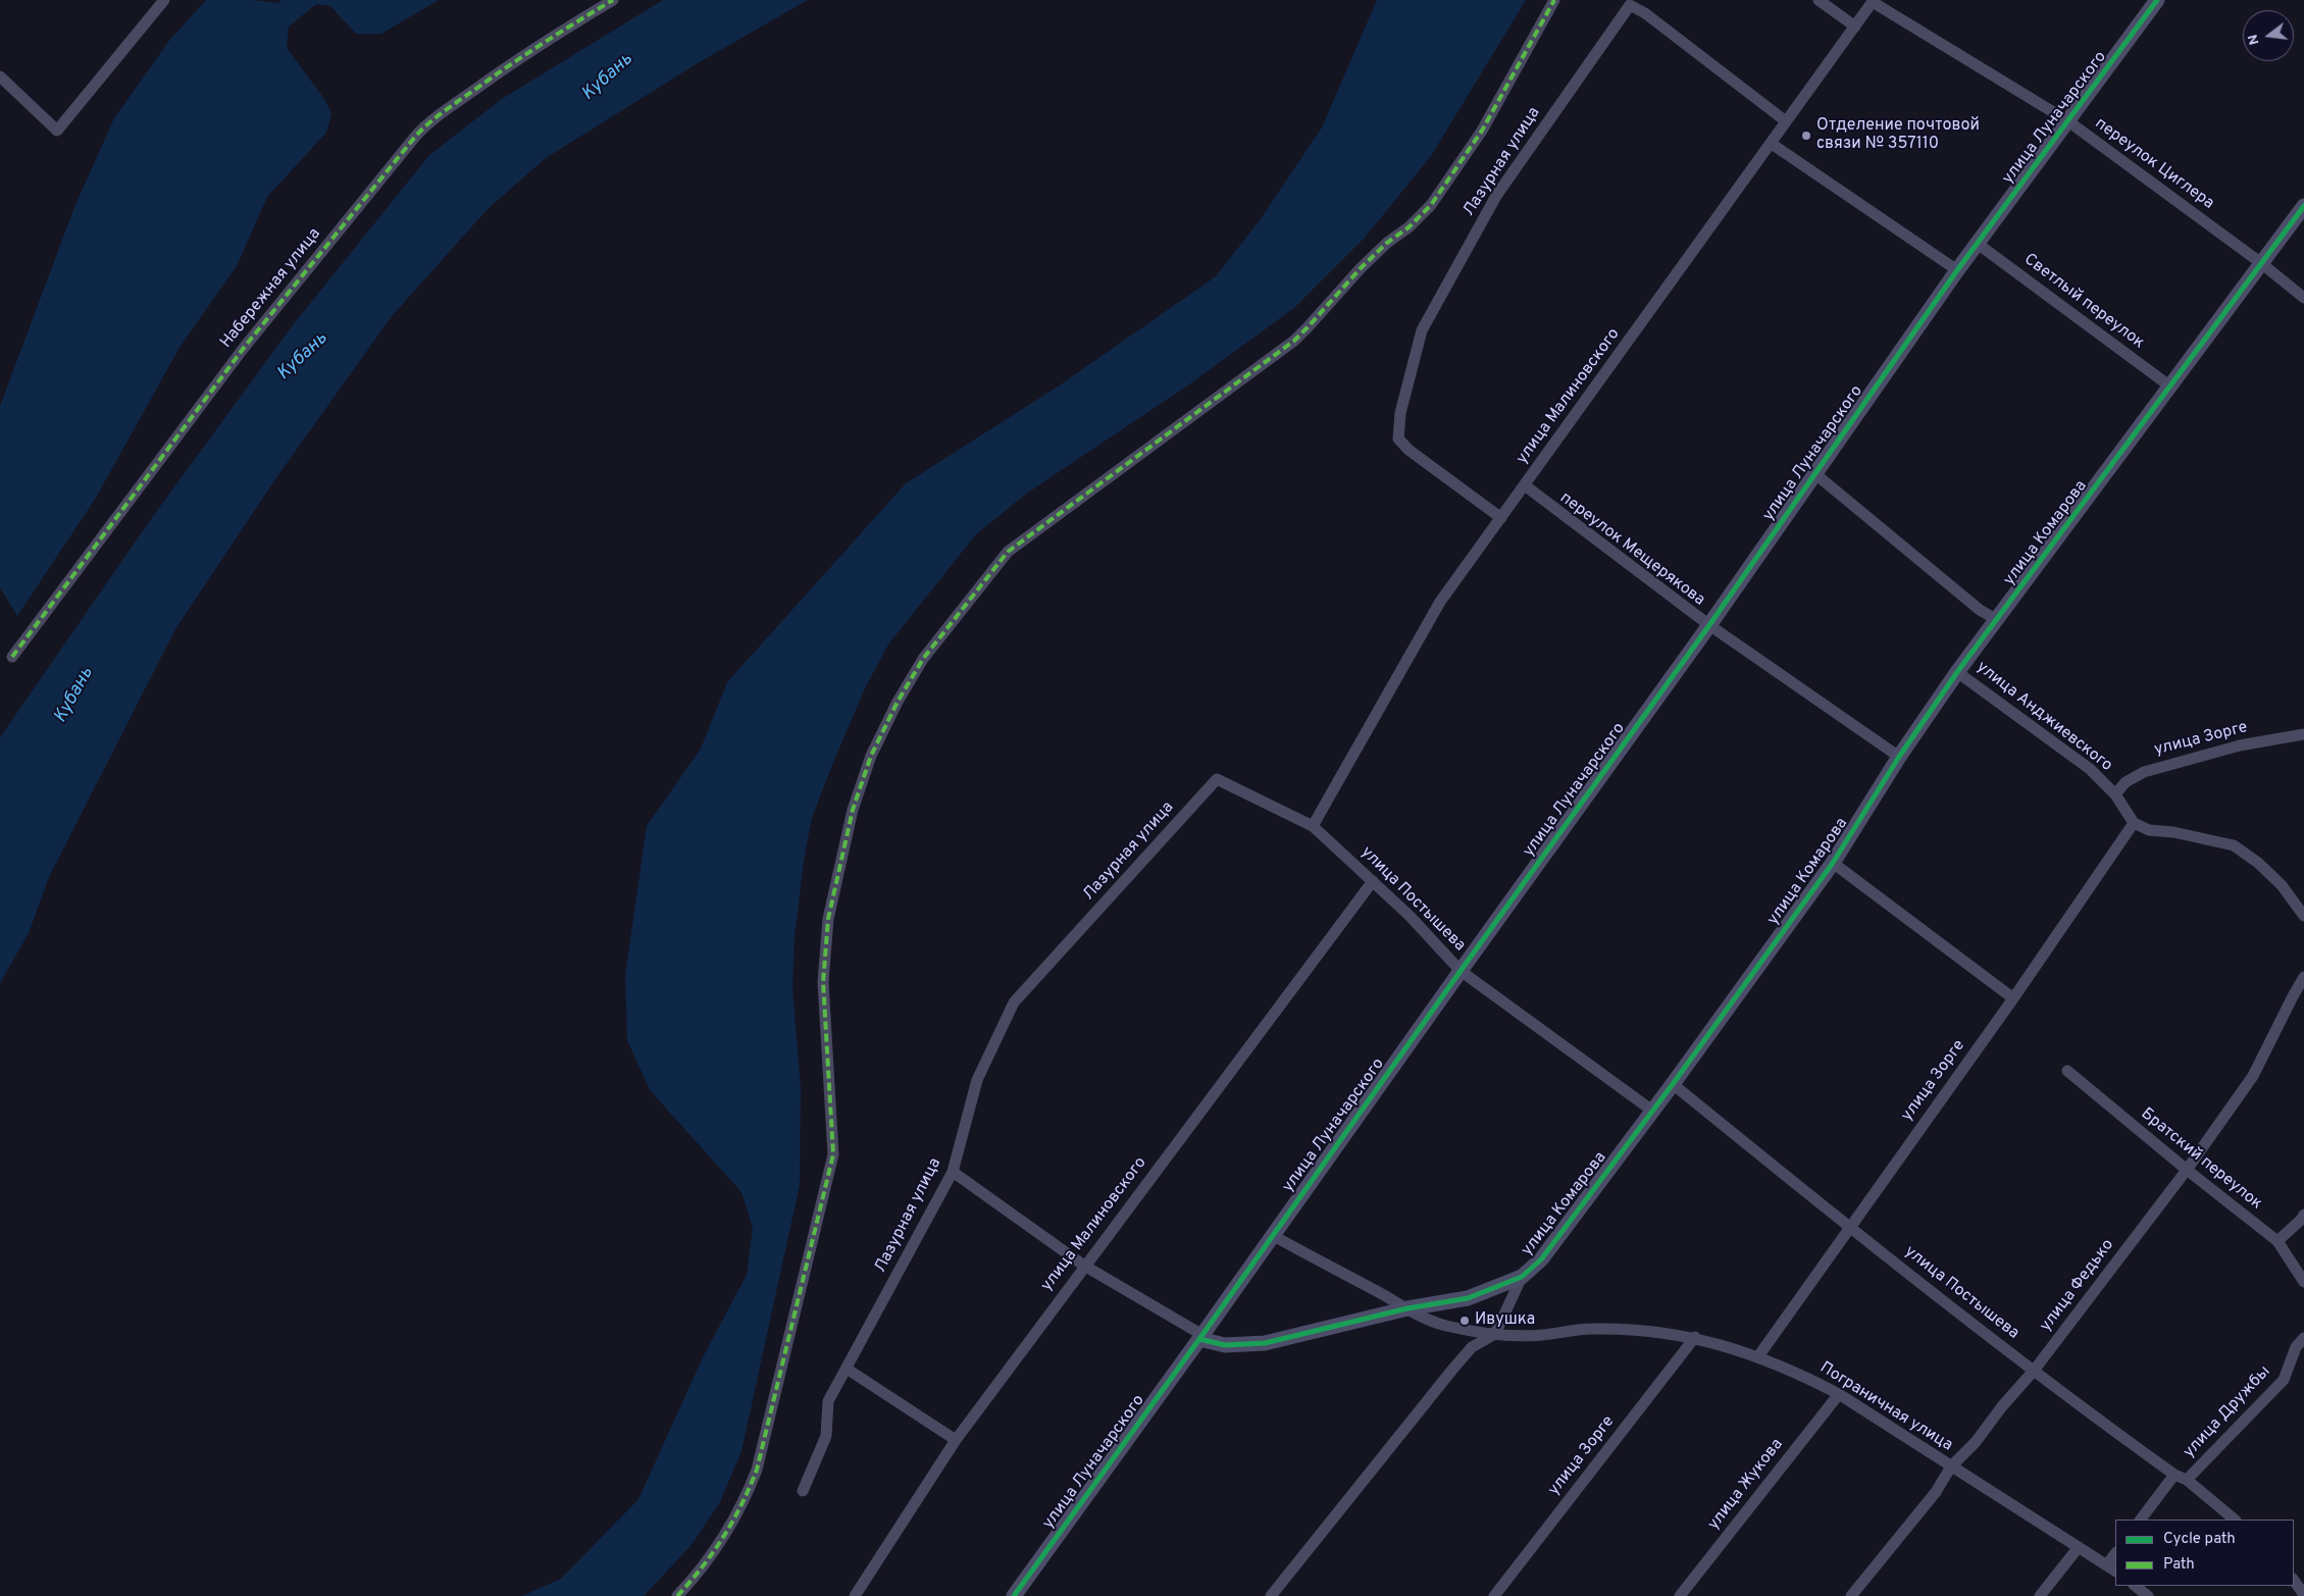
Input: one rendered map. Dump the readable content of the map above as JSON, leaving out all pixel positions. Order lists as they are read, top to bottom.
{
  "streets": {
    "street": [
      "улица Луначарского",
      "Лазурная улица",
      "переулок Циглера",
      "Набережная улица",
      "Светлый переулок",
      "улица Малиновского",
      "улица Комарова",
      "переулок Мещерякова",
      "улица Анджиевского",
      "улица Зорге",
      "улица Постышева",
      "Братский переулок",
      "улица Федько",
      "Пограничная улица",
      "улица Дружбы",
      "улица Жукова"
    ]
  },
  "crossings": [
    ["улица Луначарского", "переулок Циглера"],
    ["улица Луначарского", "Светлый переулок"],
    ["улица Луначарского", "улица Комарова"],
    ["улица Луначарского", "переулок Мещерякова"],
    ["улица Луначарского", "улица Постышева"],
    ["улица Луначарского", "Пограничная улица"],
    ["Лазурная улица", "улица Малиновского"],
    ["Лазурная улица", "улица Постышева"],
    ["переулок Циглера", "улица Малиновского"],
    ["переулок Циглера", "улица Комарова"],
    ["Светлый переулок", "улица Комарова"],
    ["улица Малиновского", "переулок Мещерякова"],
    ["улица Малиновского", "улица Постышева"],
    ["улица Комарова", "переулок Мещерякова"],
    ["улица Комарова", "улица Анджиевского"],
    ["улица Комарова", "улица Постышева"],
    ["улица Комарова", "Пограничная улица"],
    ["улица Анджиевского", "улица Зорге"],
    ["улица Зорге", "улица Постышева"],
    ["улица Зорге", "Пограничная улица"],
    ["улица Постышева", "улица Федько"],
    ["улица Постышева", "улица Дружбы"],
    ["Братский переулок", "улица Федько"],
    ["улица Федько", "Пограничная улица"],
    ["Пограничная улица", "улица Жукова"]
  ],
  "water": ["Кубань"],
  "places": ["Отделение почтовой связи № 357110", "Ивушка"],
  "legend": ["Cycle path", "Path"],
  "north": "left"
}
